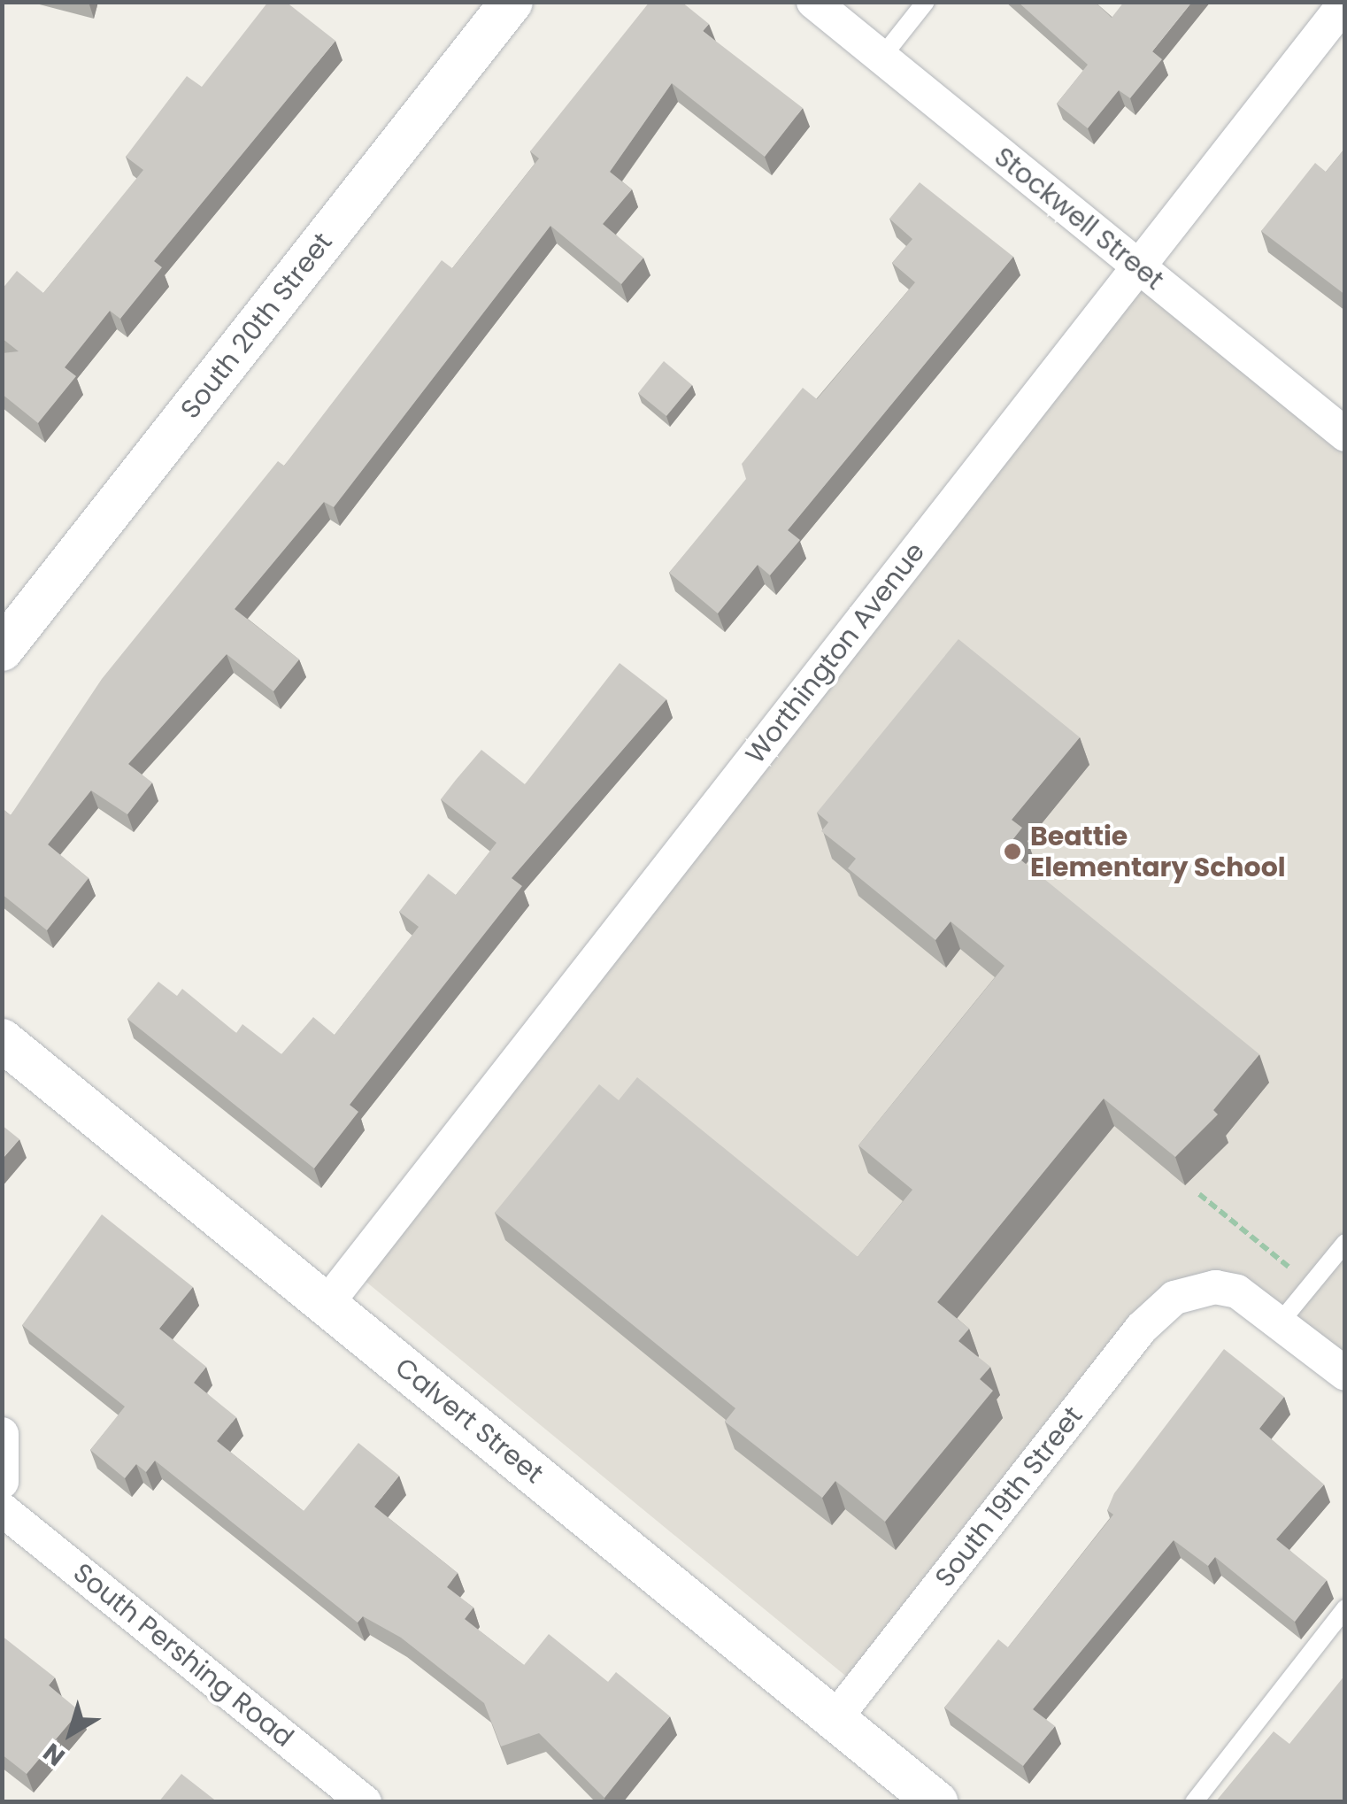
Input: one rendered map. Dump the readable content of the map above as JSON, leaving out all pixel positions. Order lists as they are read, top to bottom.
{
  "streets": {
    "street": [
      "Stockwell Street",
      "South 20th Street",
      "Worthington Avenue",
      "Calvert Street",
      "South 19th Street",
      "South Pershing Road"
    ]
  },
  "crossings": [
    ["Stockwell Street", "Worthington Avenue"],
    ["Worthington Avenue", "Calvert Street"],
    ["Calvert Street", "South 19th Street"]
  ],
  "places": ["Beattie Elementary School"],
  "north": "bottom left"
}
